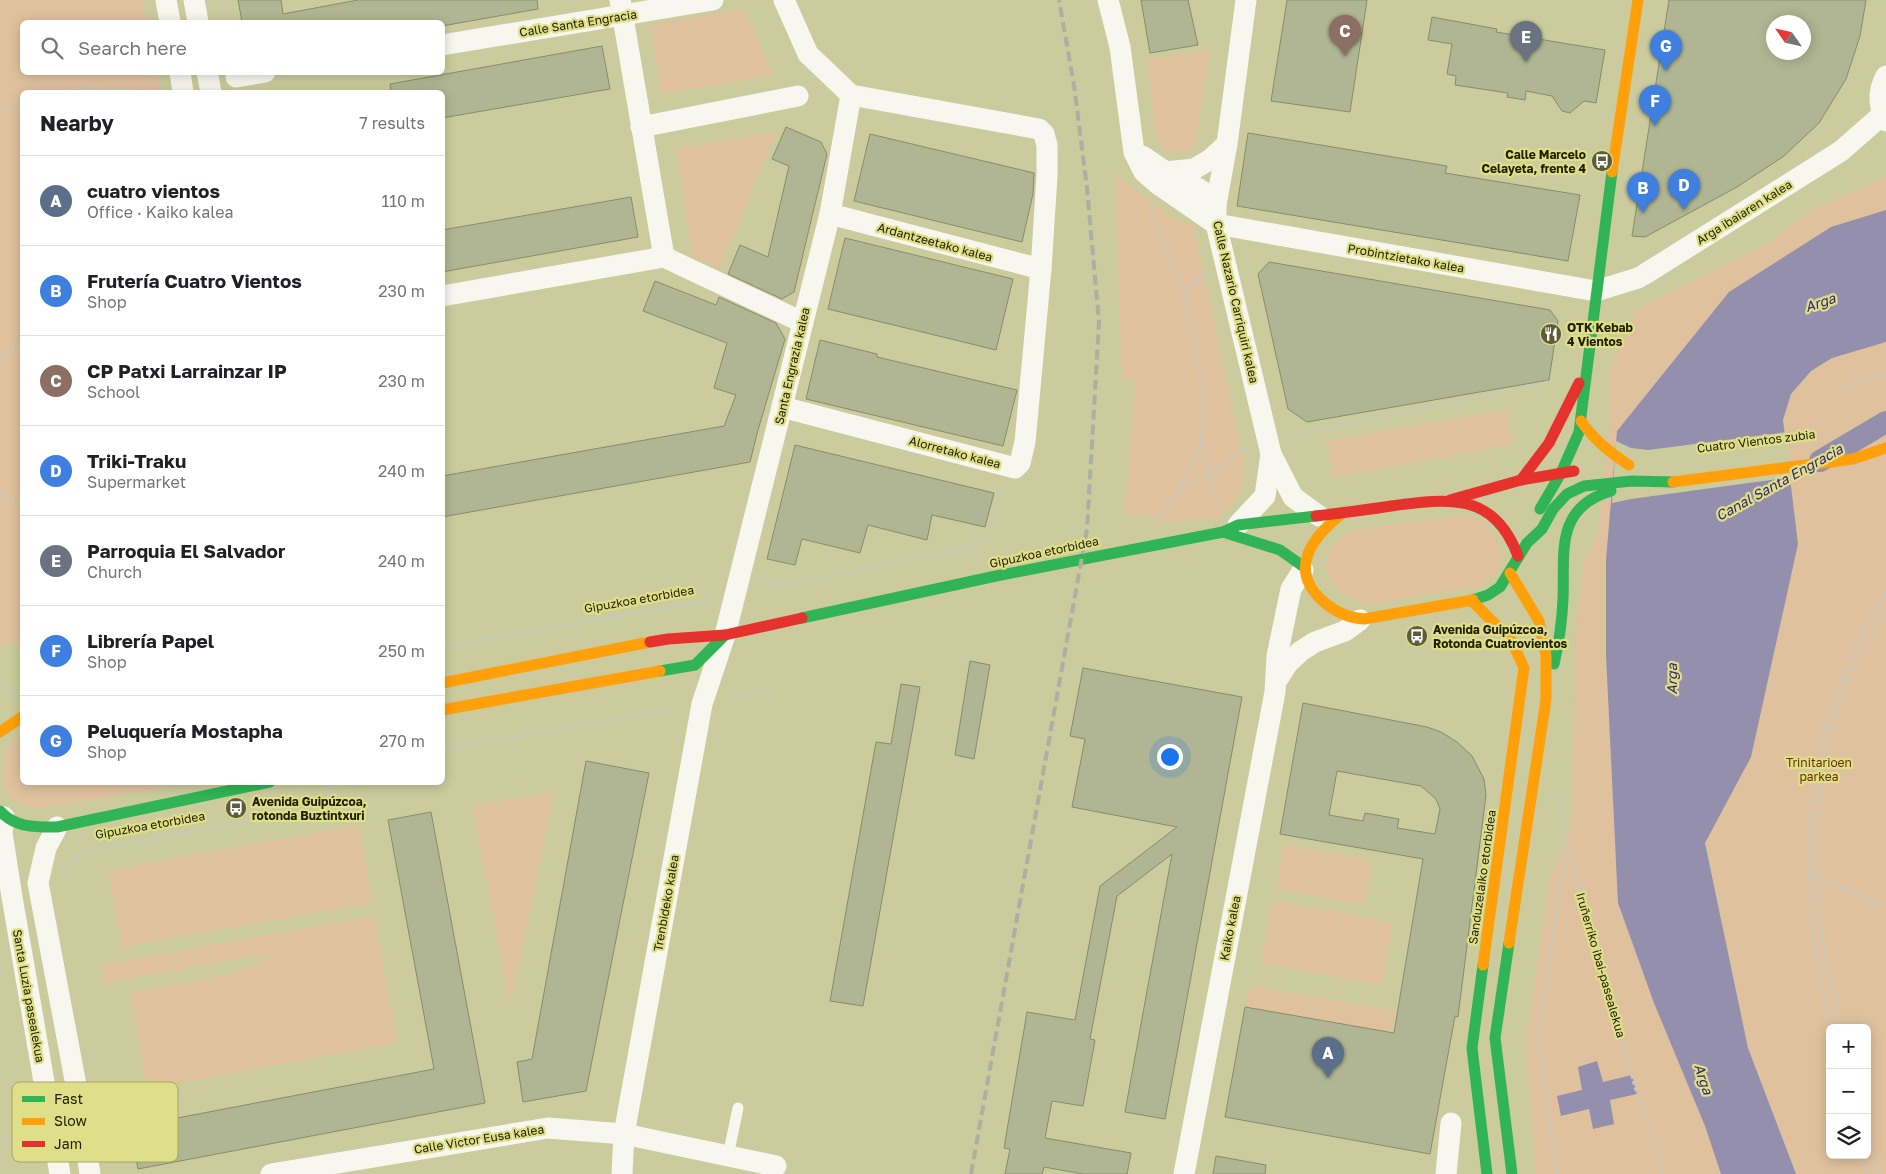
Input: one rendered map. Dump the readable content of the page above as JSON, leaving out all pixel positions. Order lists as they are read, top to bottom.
{
  "streets": {
    "main road": ["Gipuzkoa etorbidea", "Sanduzelaiko etorbidea"],
    "street": [
      "Calle Santa Engracia",
      "Arga ibaiaren kalea",
      "Ardantzeetako kalea",
      "Probintzietako kalea",
      "Calle Nazario Carriquiri kalea",
      "Santa Engrazia kalea",
      "Alorretako kalea",
      "Trenbideko kalea",
      "Kaiko kalea",
      "Santa Luzia pasealekua",
      "Calle Victor Eusa kalea"
    ],
    "path": ["Iruñerriko ibai-pasealekua"]
  },
  "crossings": [
    ["Arga ibaiaren kalea", "Probintzietako kalea"],
    ["Ardantzeetako kalea", "Santa Engrazia kalea"],
    ["Ardantzeetako kalea", "Alorretako kalea"],
    ["Probintzietako kalea", "Calle Nazario Carriquiri kalea"],
    ["Calle Nazario Carriquiri kalea", "Gipuzkoa etorbidea"],
    ["Santa Engrazia kalea", "Alorretako kalea"],
    ["Santa Engrazia kalea", "Gipuzkoa etorbidea"],
    ["Santa Engrazia kalea", "Trenbideko kalea"],
    ["Gipuzkoa etorbidea", "Trenbideko kalea"],
    ["Gipuzkoa etorbidea", "Kaiko kalea"],
    ["Trenbideko kalea", "Calle Victor Eusa kalea"]
  ],
  "water": ["Arga", "Canal Santa Engracia"],
  "parks": ["Trinitarioen parkea"],
  "places": {
    "bus stop": ["Calle Marcelo Celayeta, frente 4", "Avenida Guipúzcoa, Rotonda Cuatrovientos", "Avenida Guipúzcoa, rotonda Buztintxuri"],
    "restaurant": ["OTK Kebab 4 Vientos"]
  },
  "legend": ["Fast", "Slow", "Jam"],
  "north": "top left",
  "page": {
    "pins": [
      "C",
      "E",
      "G",
      "F",
      "D",
      "B",
      "A"
    ],
    "search": "Search here",
    "heading": ["Nearby", "7 results"],
    "list": [
      {
        "mark": "A",
        "name": "cuatro vientos",
        "note": "Office · Kaiko kalea",
        "value": "110 m"
      },
      {
        "mark": "B",
        "name": "Frutería Cuatro Vientos",
        "note": "Shop",
        "value": "230 m"
      },
      {
        "mark": "C",
        "name": "CP Patxi Larrainzar IP",
        "note": "School",
        "value": "230 m"
      },
      {
        "mark": "D",
        "name": "Triki-Traku",
        "note": "Supermarket",
        "value": "240 m"
      },
      {
        "mark": "E",
        "name": "Parroquia El Salvador",
        "note": "Church",
        "value": "240 m"
      },
      {
        "mark": "F",
        "name": "Librería Papel",
        "note": "Shop",
        "value": "250 m"
      },
      {
        "mark": "G",
        "name": "Peluquería Mostapha",
        "note": "Shop",
        "value": "270 m"
      }
    ],
    "map_buttons": ["+", "−"]
  }
}
